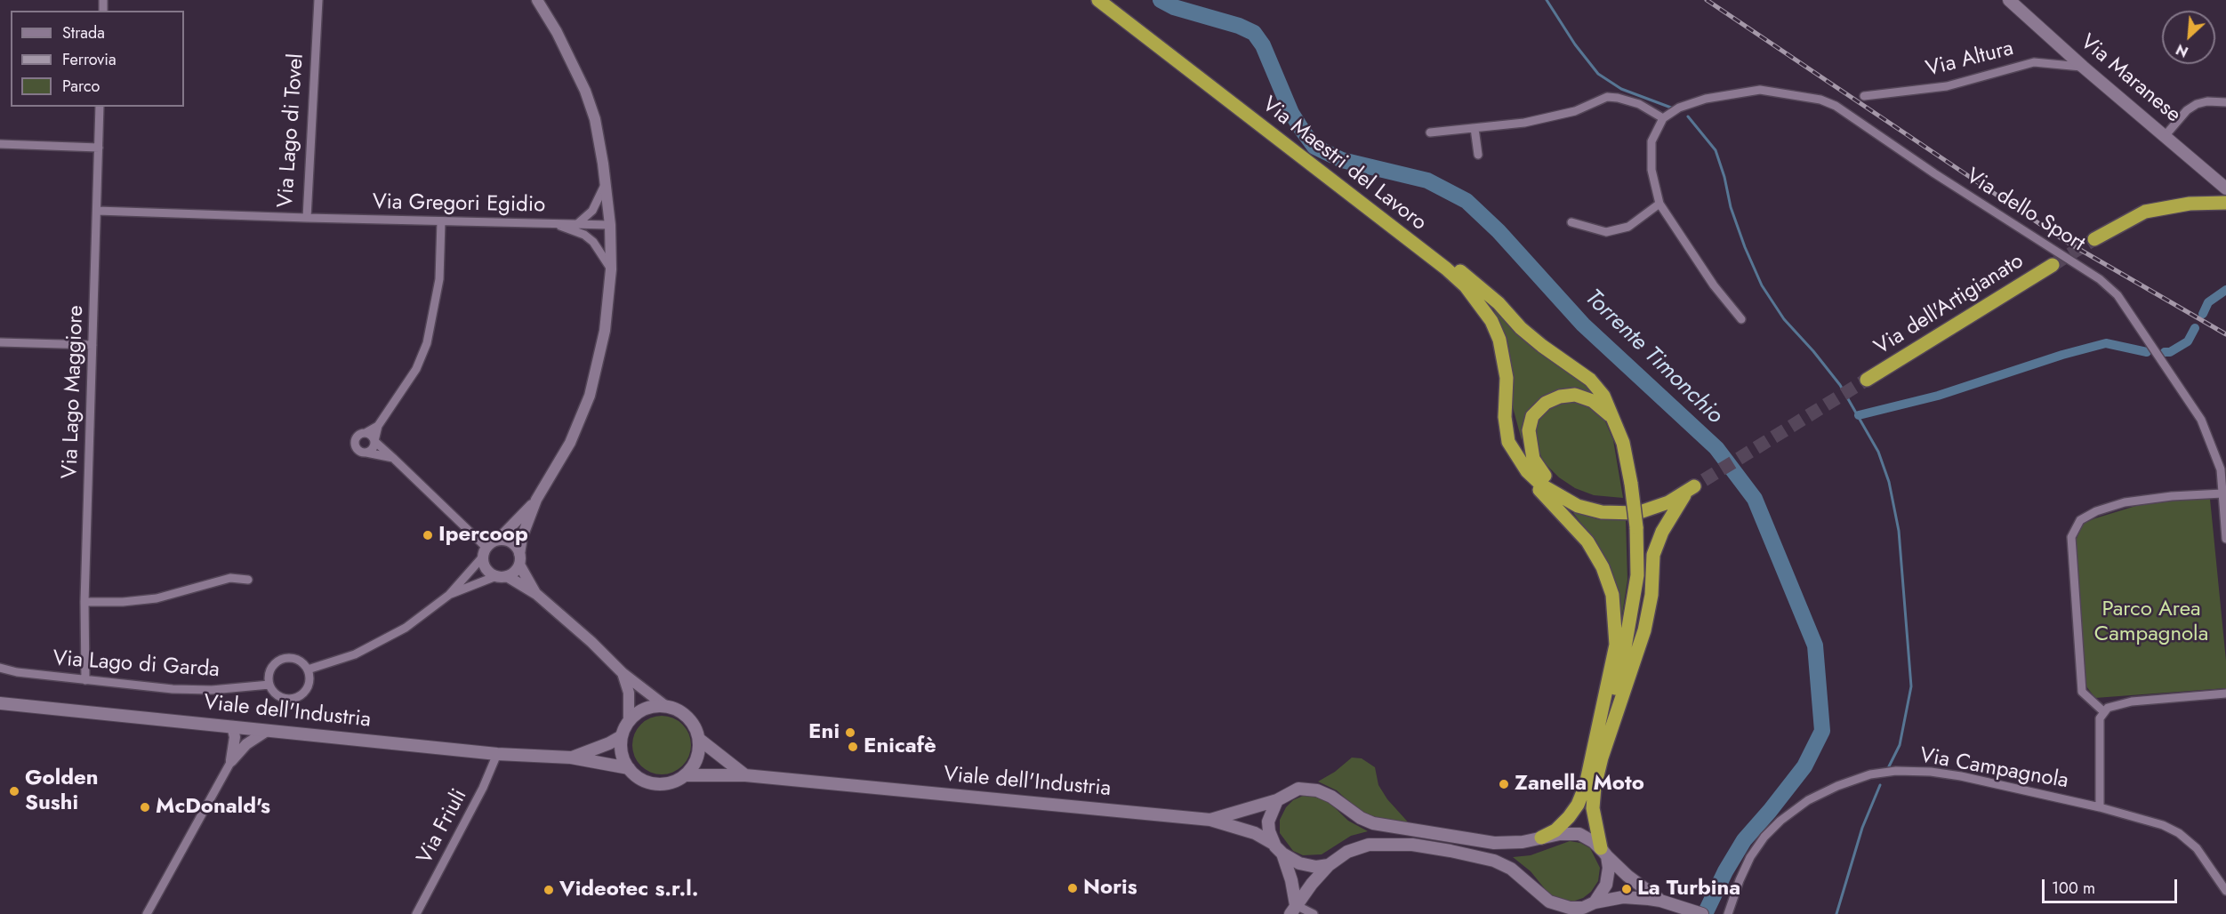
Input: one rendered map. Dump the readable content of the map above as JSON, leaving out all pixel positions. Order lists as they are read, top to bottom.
{
  "streets": {
    "highway": ["Via Maestri del Lavoro", "Via dell'Artigianato"],
    "main road": ["Via Maranese", "Viale dell'Industria"],
    "street": [
      "Via Altura",
      "Via Lago di Tovel",
      "Via Gregori Egidio",
      "Via dello Sport",
      "Via Lago Maggiore",
      "Via Lago di Garda",
      "Via Campagnola",
      "Via Friuli"
    ]
  },
  "crossings": [
    ["Via Altura", "Via Maranese"],
    ["Via Lago di Tovel", "Via Gregori Egidio"],
    ["Via Lago di Tovel", "Via Lago Maggiore"],
    ["Via Lago Maggiore", "Via Lago di Garda"],
    ["Viale dell'Industria", "Via Friuli"]
  ],
  "water": ["Torrente Timonchio"],
  "parks": ["Parco Area Campagnola"],
  "places": [
    "Ipercoop",
    "Eni",
    "Enicafè",
    "Zanella Moto",
    "Golden Sushi",
    "McDonald's",
    "Noris",
    "La Turbina",
    "Videotec s.r.l."
  ],
  "legend": ["Strada", "Ferrovia", "Parco"],
  "scale_bar": "100 m",
  "north": "bottom left"
}
